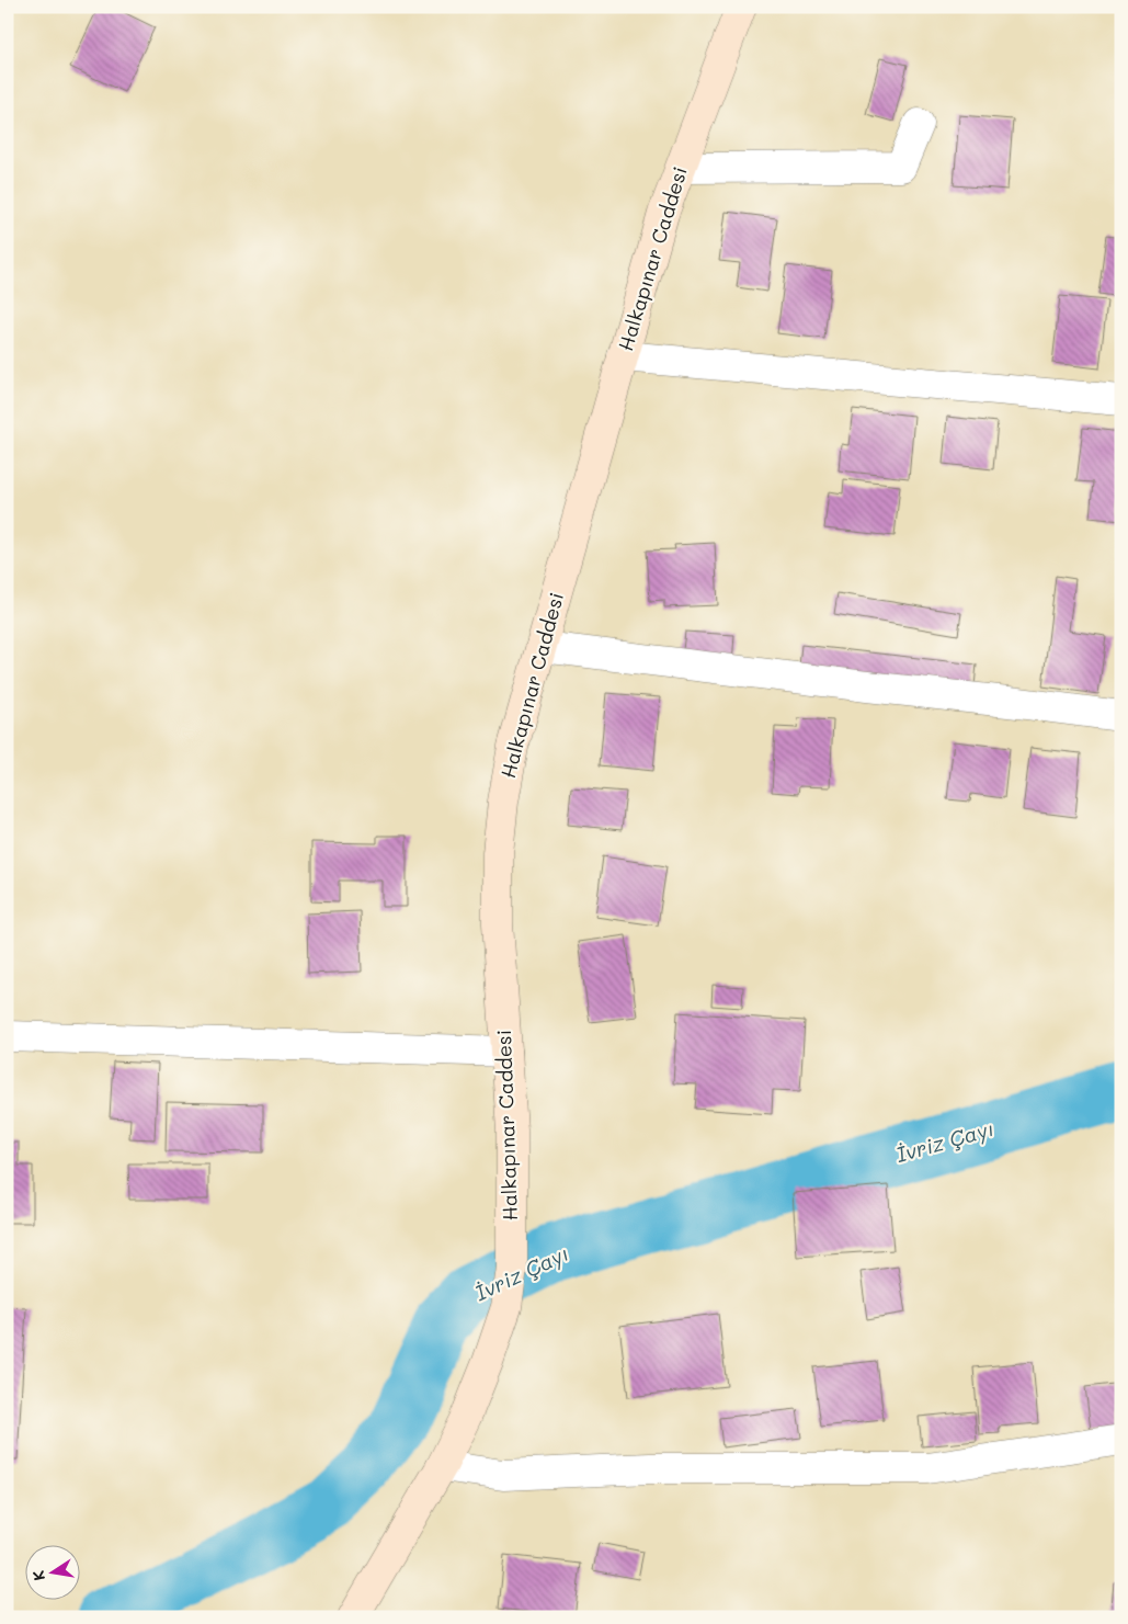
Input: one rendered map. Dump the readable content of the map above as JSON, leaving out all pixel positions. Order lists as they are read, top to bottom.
{
  "streets": {
    "main road": ["Halkapınar Caddesi"]
  },
  "water": ["İvriz Çayı"],
  "north": "left"
}
